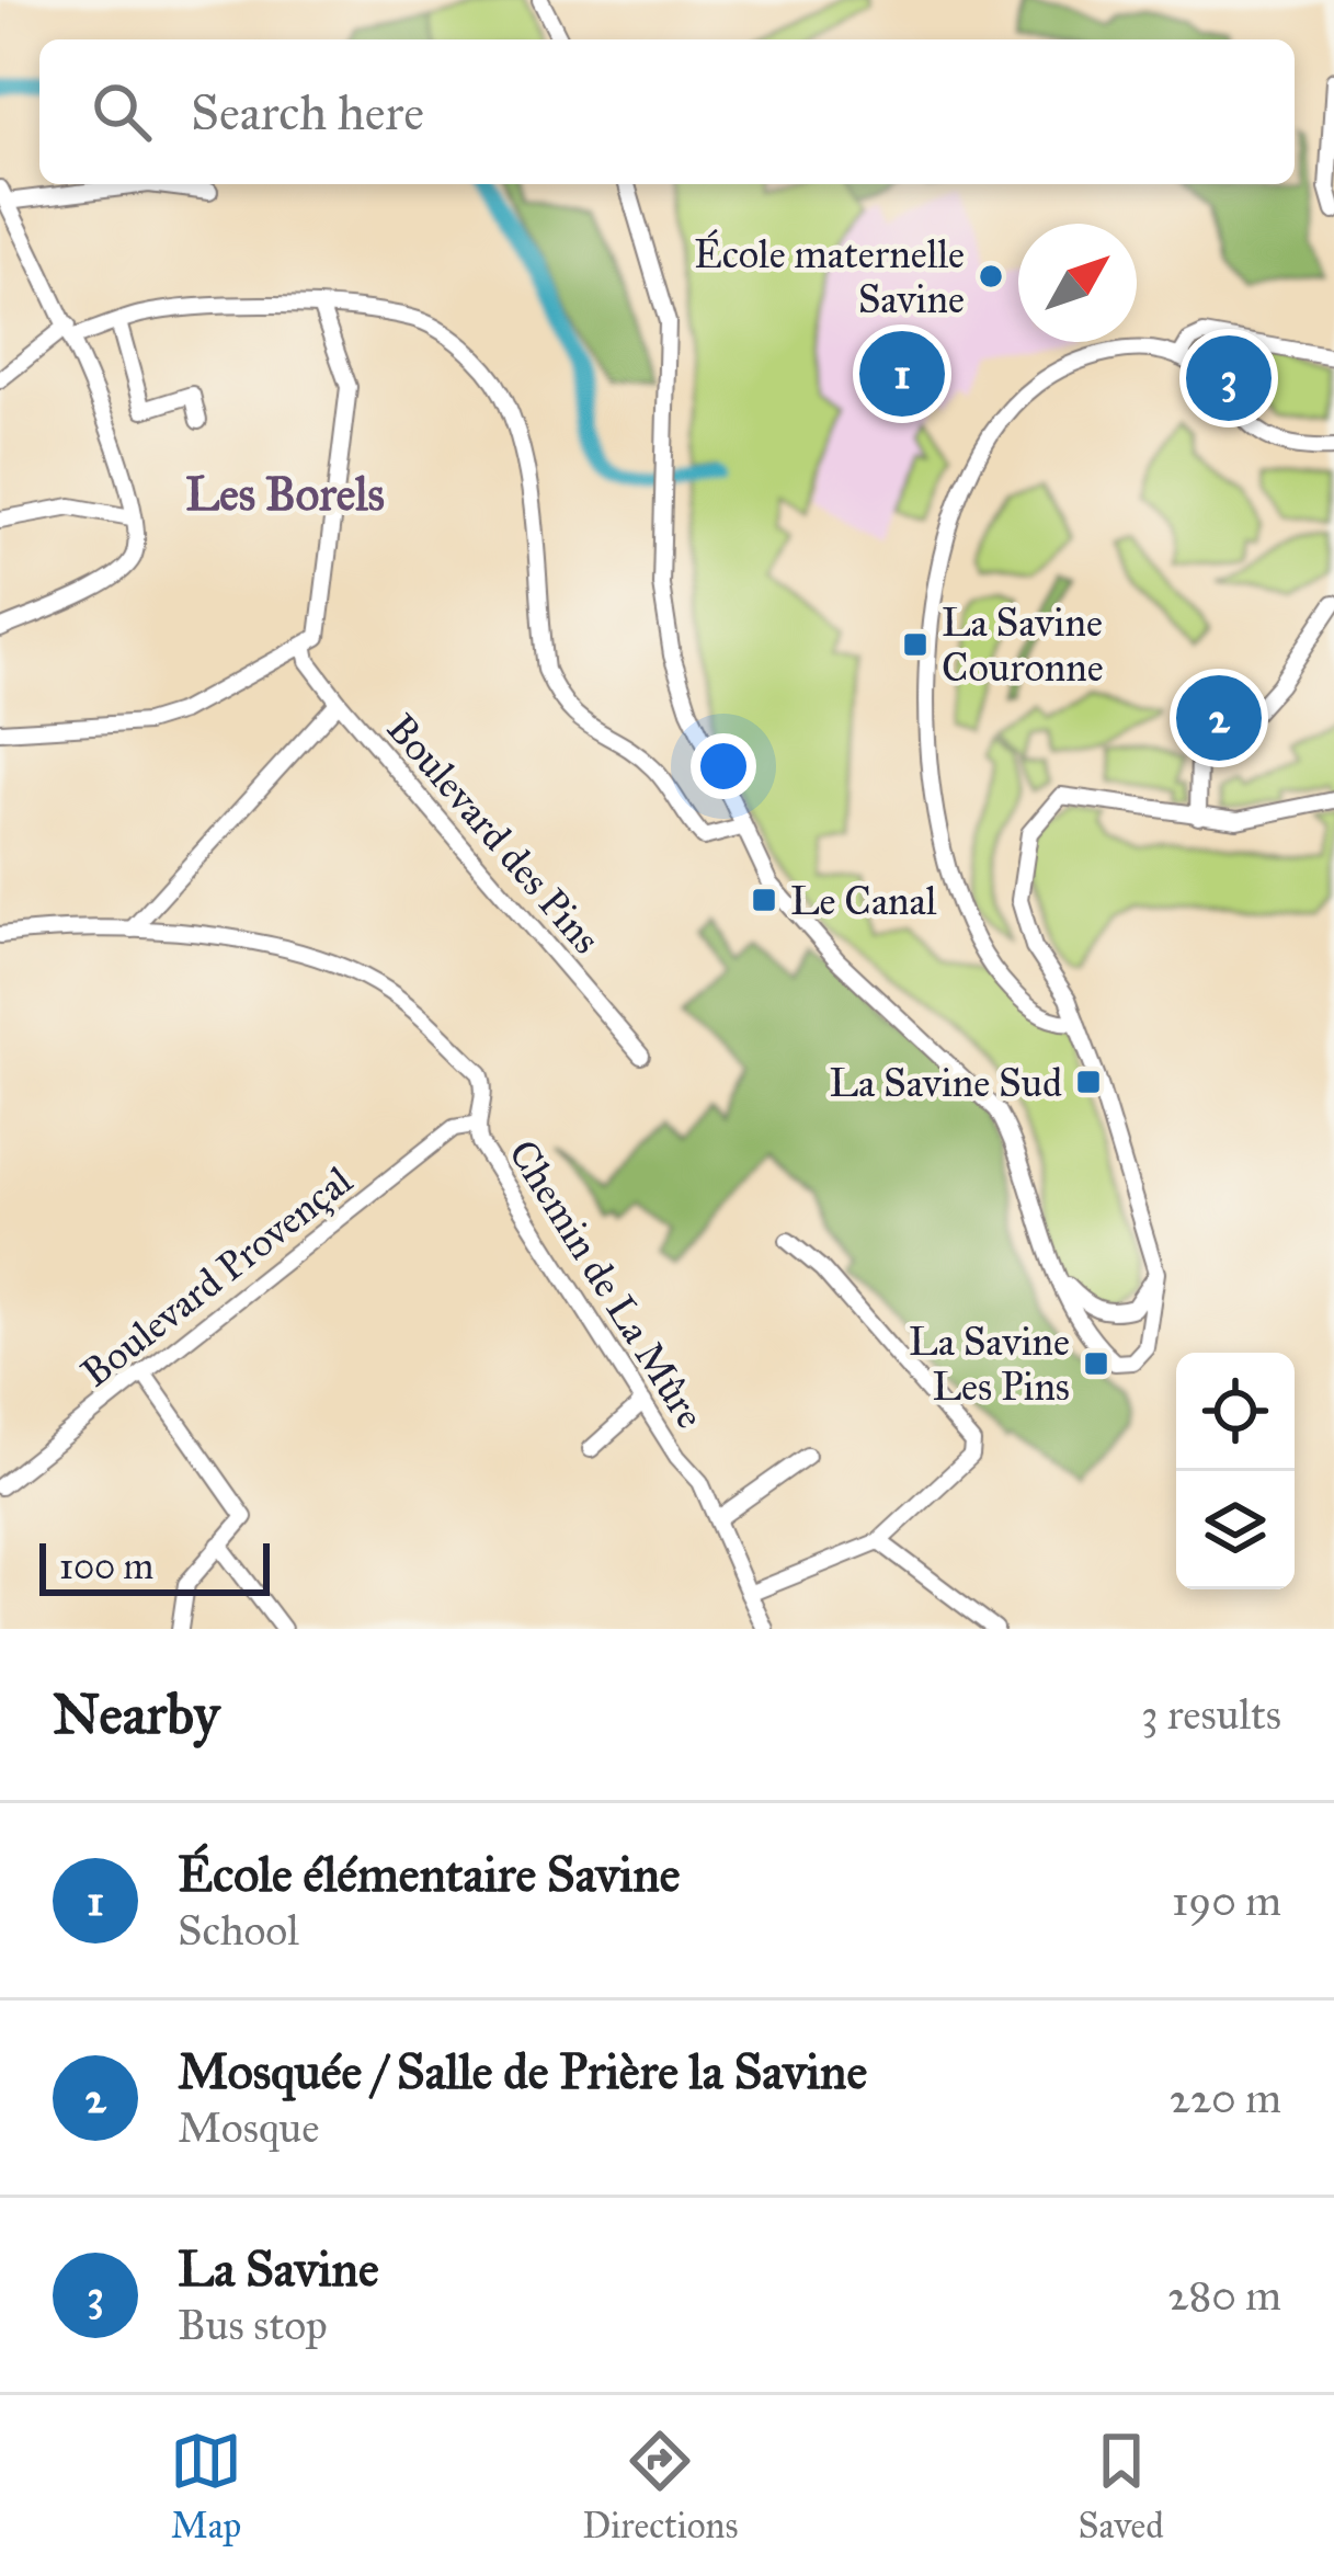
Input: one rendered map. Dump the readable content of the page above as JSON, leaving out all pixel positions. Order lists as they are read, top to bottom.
{
  "streets": {
    "street": ["Boulevard des Pins", "Boulevard Provençal", "Chemin de La Mûre"]
  },
  "crossings": [
    ["Boulevard Provençal", "Chemin de La Mûre"]
  ],
  "districts": ["Les Borels"],
  "places": {
    "other": ["École maternelle Savine"],
    "transit": [
      "La Savine Couronne",
      "Le Canal",
      "La Savine Sud",
      "La Savine Les Pins"
    ]
  },
  "scale_bar": "100 m",
  "north": "top right",
  "page": {
    "search": "Search here",
    "pins": ["1", "3", "2"],
    "scale": "100 m",
    "heading": ["Nearby", "3 results"],
    "list": [
      {
        "mark": "1",
        "name": "École élémentaire Savine",
        "note": "School",
        "value": "190 m"
      },
      {
        "mark": "2",
        "name": "Mosquée / Salle de Prière la Savine",
        "note": "Mosque",
        "value": "220 m"
      },
      {
        "mark": "3",
        "name": "La Savine",
        "note": "Bus stop",
        "value": "280 m"
      }
    ],
    "nav": ["Map", "Directions", "Saved"]
  }
}
